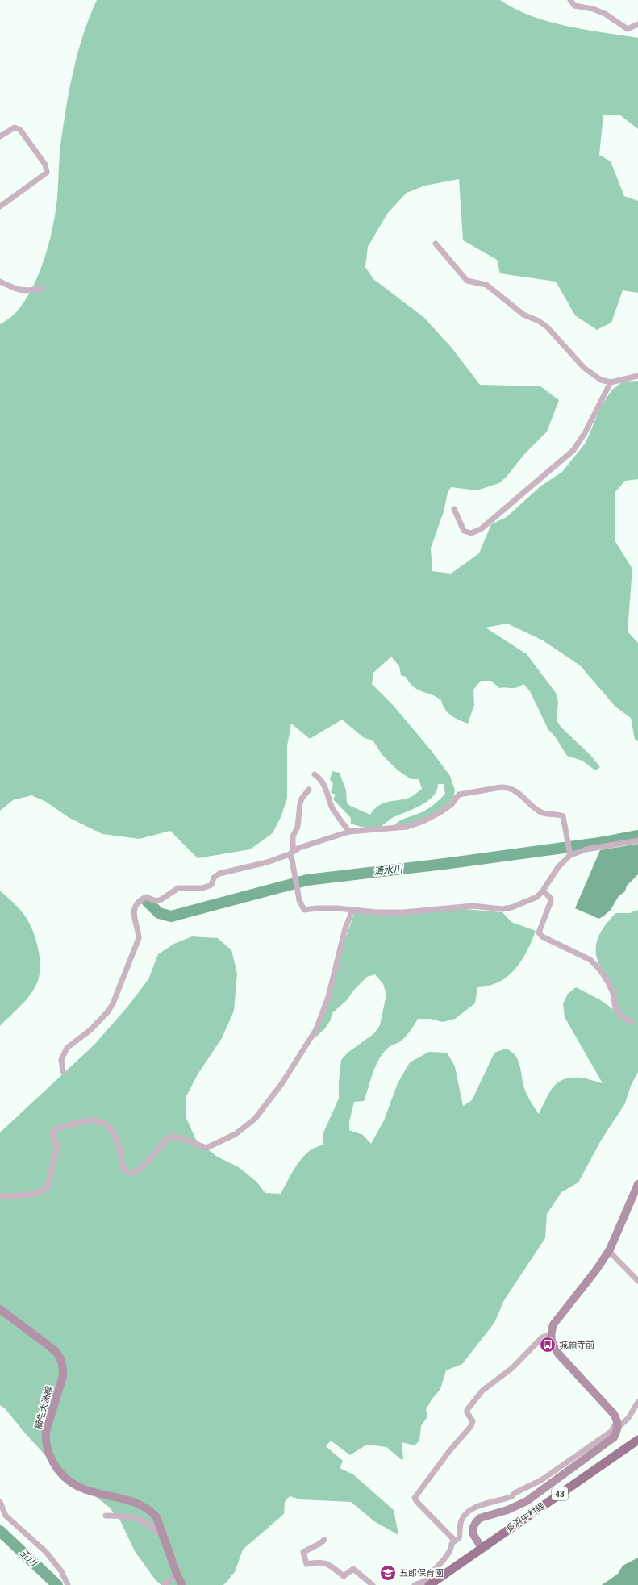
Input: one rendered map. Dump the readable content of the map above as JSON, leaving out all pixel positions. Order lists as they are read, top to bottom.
{
  "streets": {
    "main road": ["43", "長浜中村線"],
    "street": ["櫛生大洲線"]
  },
  "water": ["清水川", "玉川"],
  "places": {
    "bus stop": ["城願寺前"],
    "school or university": ["五郎保育園"]
  }
}
